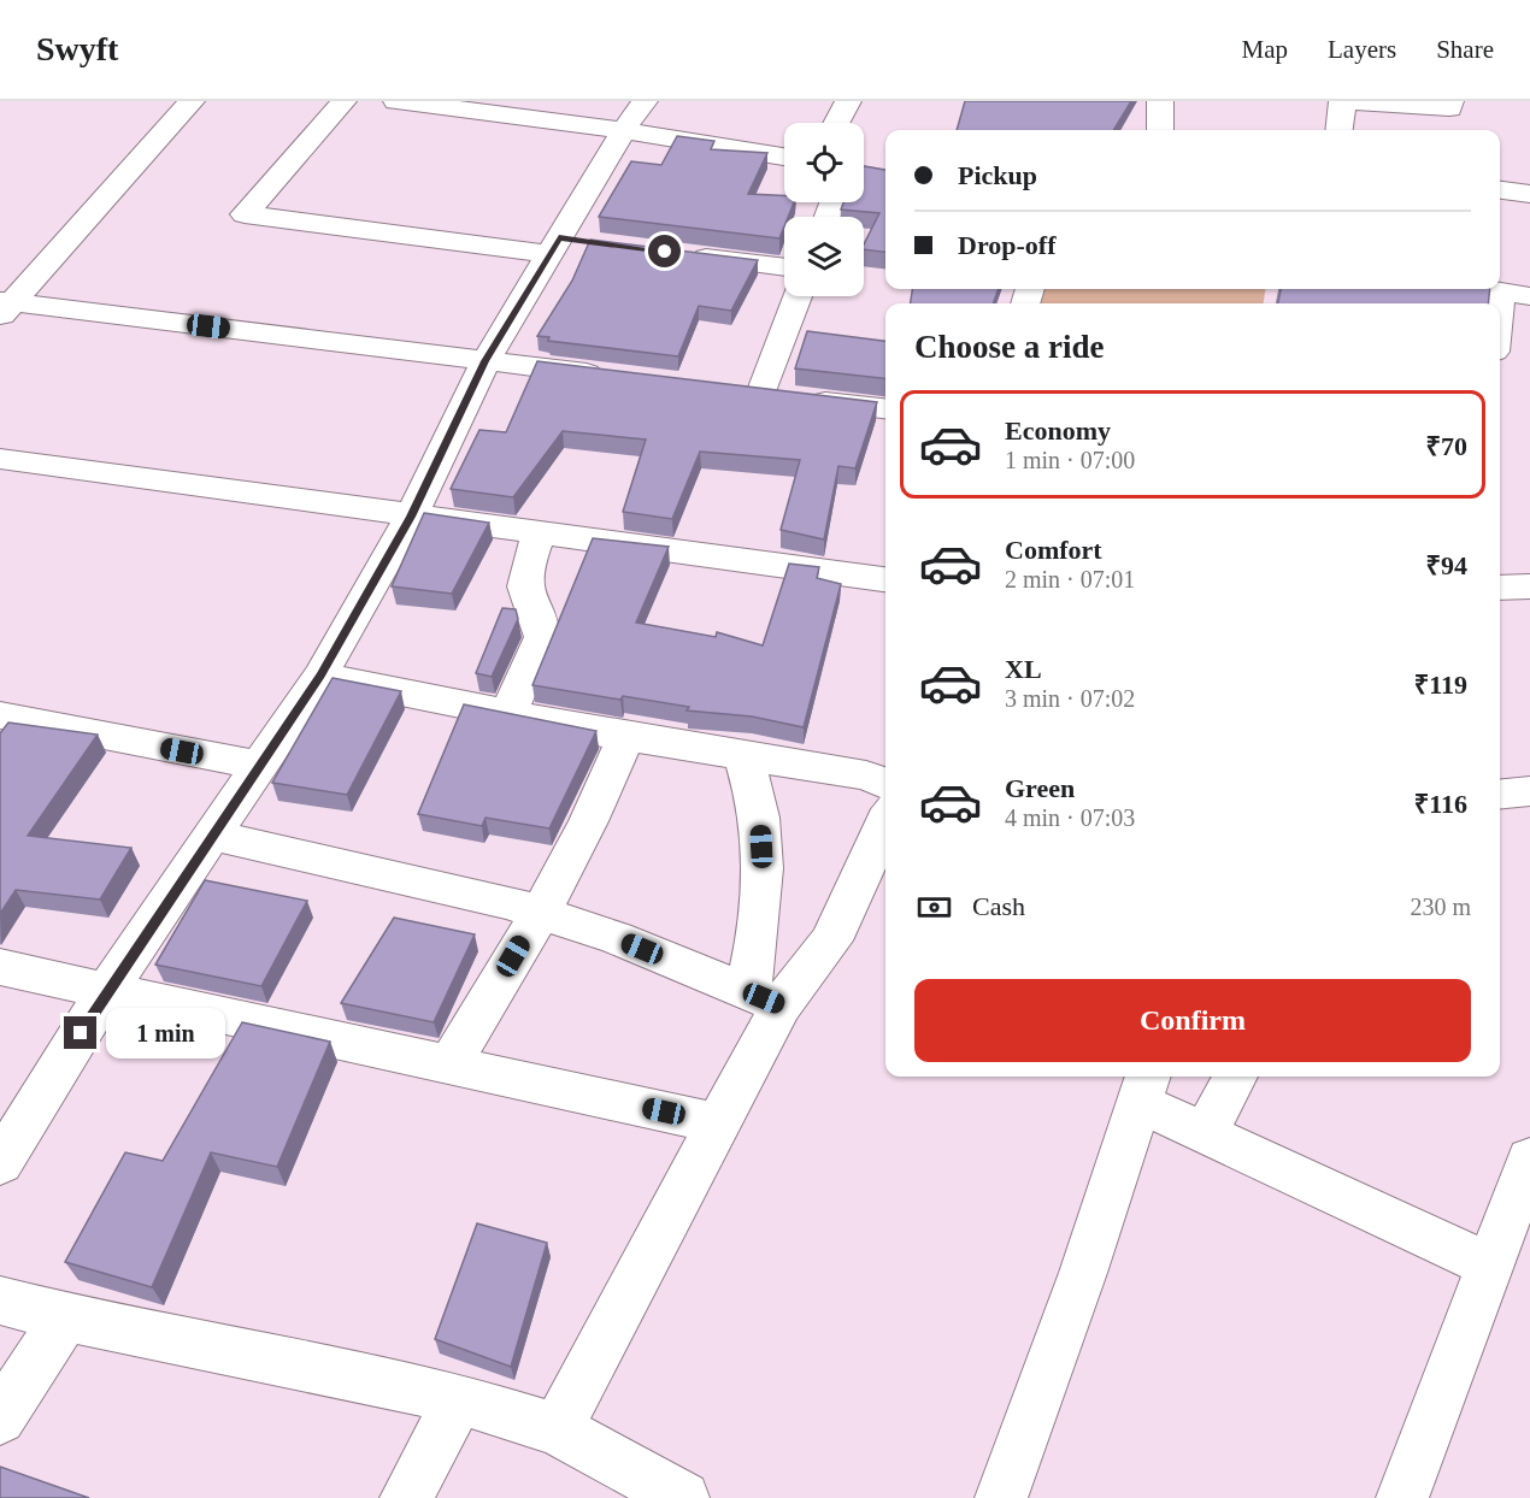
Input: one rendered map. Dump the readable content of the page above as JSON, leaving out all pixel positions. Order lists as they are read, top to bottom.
{
  "page": {
    "header": "Swyft",
    "nav": ["Map", "Layers", "Share"],
    "banner": ["Pickup", "Drop-off"],
    "heading": "Choose a ride",
    "list": [
      {
        "name": "Economy",
        "note": "1 min · 07:00",
        "value": "₹70"
      },
      {
        "name": "Comfort",
        "note": "2 min · 07:01",
        "value": "₹94"
      },
      {
        "name": "XL",
        "note": "3 min · 07:02",
        "value": "₹119"
      },
      {
        "name": "Green",
        "note": "4 min · 07:03",
        "value": "₹116"
      }
    ],
    "pay": ["Cash", "230 m"],
    "buttons": "Confirm",
    "bubble": "1 min"
  }
}
